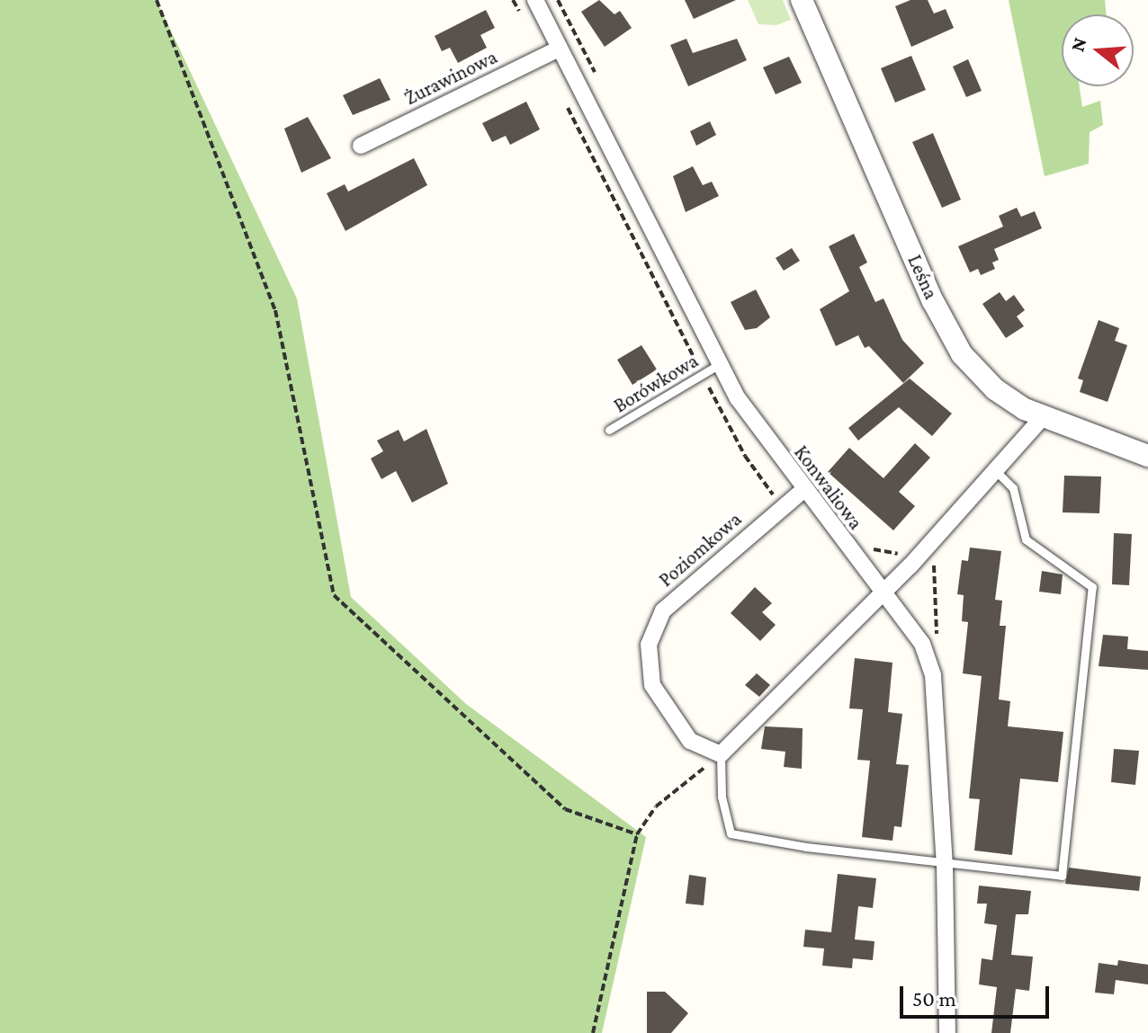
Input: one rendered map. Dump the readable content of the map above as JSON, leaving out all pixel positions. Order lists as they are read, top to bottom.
{
  "streets": {
    "street": [
      "Żurawinowa",
      "Leśna",
      "Konwaliowa",
      "Poziomkowa"
    ],
    "lane": ["Borówkowa"]
  },
  "crossings": [
    ["Żurawinowa", "Konwaliowa"],
    ["Borówkowa", "Konwaliowa"],
    ["Konwaliowa", "Poziomkowa"]
  ],
  "scale_bar": "50 m",
  "north": "left"
}
